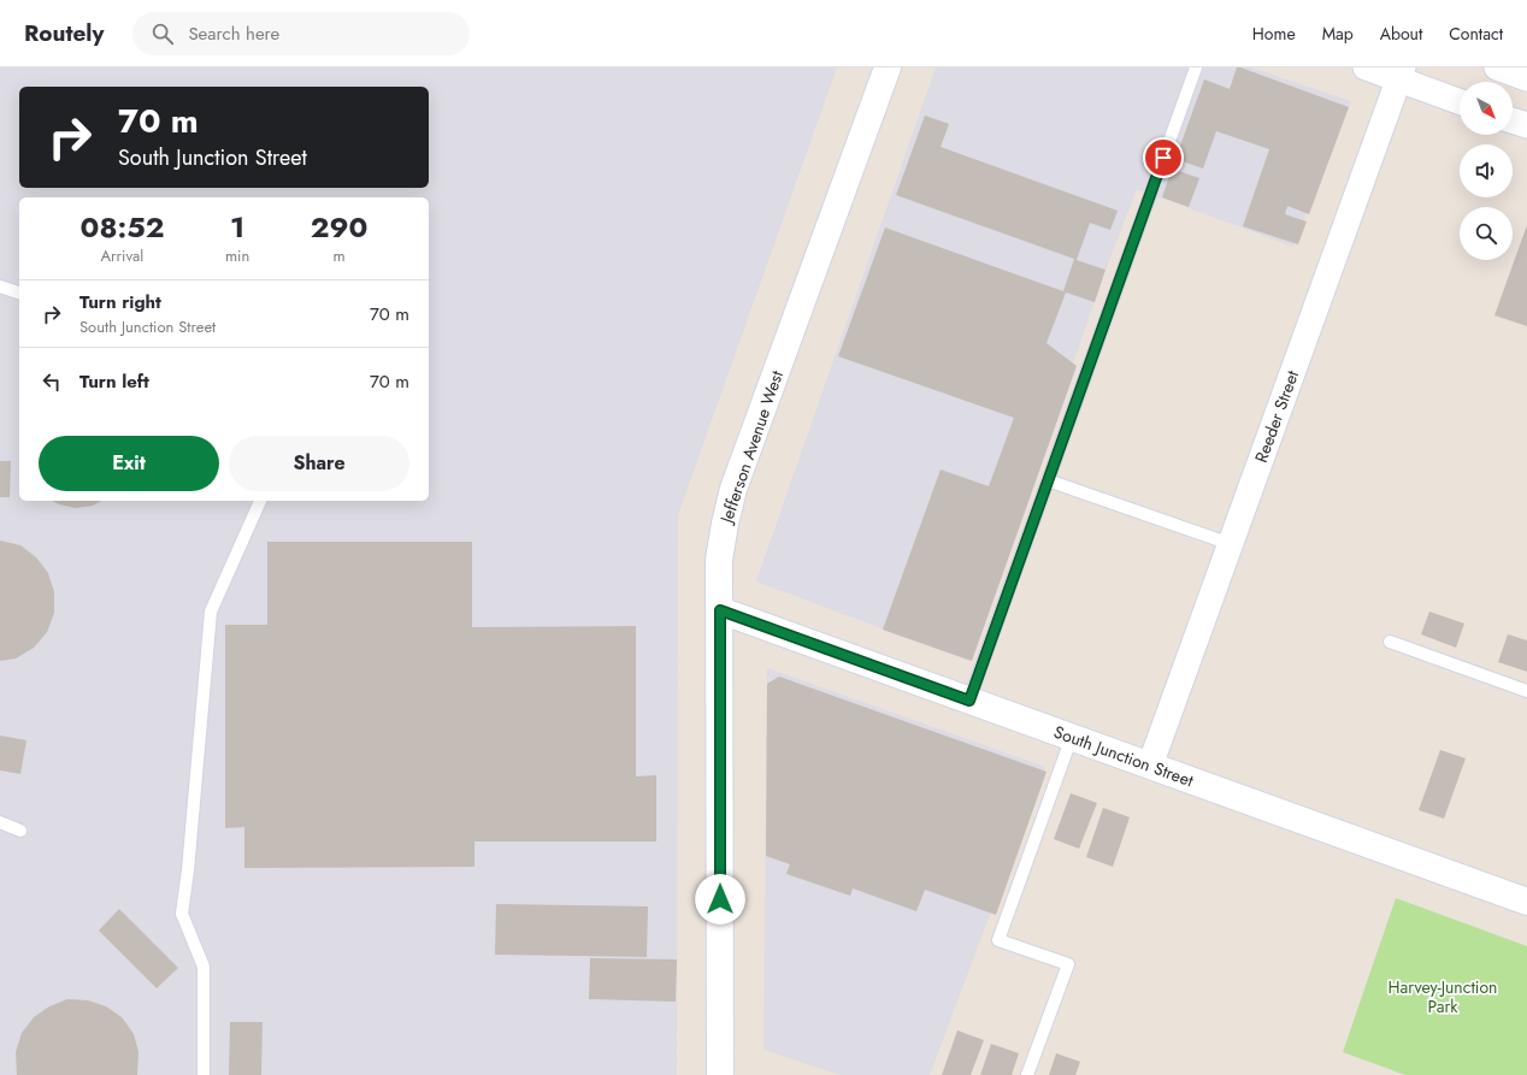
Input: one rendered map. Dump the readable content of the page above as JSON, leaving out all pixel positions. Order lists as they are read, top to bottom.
{
  "streets": {
    "main road": ["Jefferson Avenue West", "South Junction Street"],
    "street": ["Reeder Street"]
  },
  "crossings": [
    ["Reeder Street", "South Junction Street"],
    ["Jefferson Avenue West", "South Junction Street"]
  ],
  "parks": ["Harvey-Junction Park"],
  "north": "bottom right",
  "page": {
    "header": "Routely",
    "search": "Search here",
    "nav": [
      "Home",
      "Map",
      "About",
      "Contact"
    ],
    "turn": ["70 m", "South Junction Street"],
    "eta": [
      "08:52",
      "Arrival",
      "1",
      "min",
      "290",
      "m"
    ],
    "list": [
      {
        "name": "Turn right",
        "note": "South Junction Street",
        "value": "70 m"
      },
      {
        "name": "Turn left",
        "value": "70 m"
      }
    ],
    "buttons": ["Exit", "Share"]
  }
}
